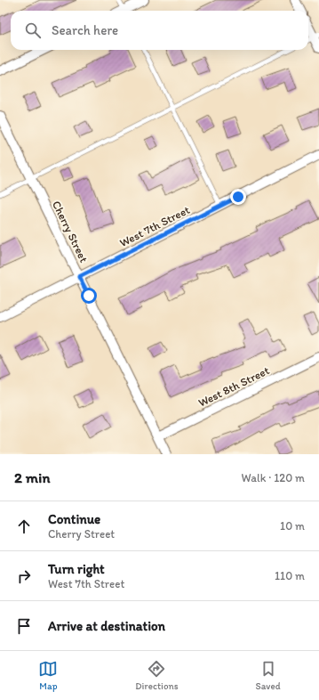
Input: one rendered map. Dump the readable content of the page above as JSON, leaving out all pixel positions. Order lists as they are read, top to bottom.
{
  "streets": {
    "street": ["West 7th Street", "Cherry Street", "West 8th Street"]
  },
  "crossings": [
    ["West 7th Street", "Cherry Street"],
    ["Cherry Street", "West 8th Street"]
  ],
  "page": {
    "search": "Search here",
    "heading": ["2 min", "Walk · 120 m"],
    "list": [
      ["Continue", "Cherry Street", "10 m"],
      ["Turn right", "West 7th Street", "110 m"],
      "Arrive at destination"
    ],
    "nav": ["Map", "Directions", "Saved"]
  }
}
